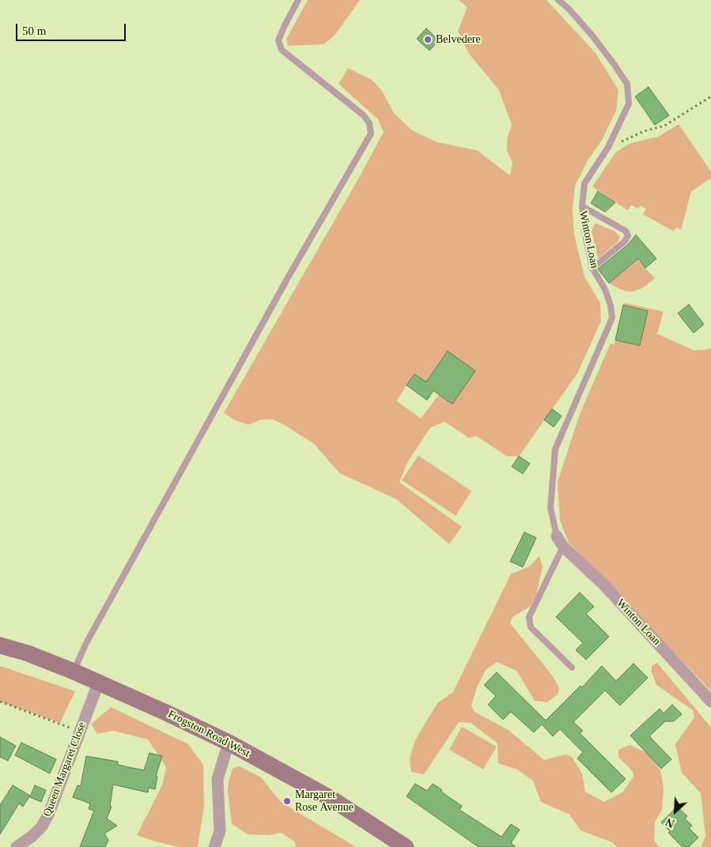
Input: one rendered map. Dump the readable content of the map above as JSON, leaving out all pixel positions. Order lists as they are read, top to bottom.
{
  "streets": {
    "main road": ["Frogston Road West"],
    "street": ["Winton Loan", "Queen Margaret Close"]
  },
  "crossings": [
    ["Frogston Road West", "Queen Margaret Close"]
  ],
  "places": ["Belvedere", "Margaret Rose Avenue"],
  "scale_bar": "50 m",
  "north": "bottom left"
}
